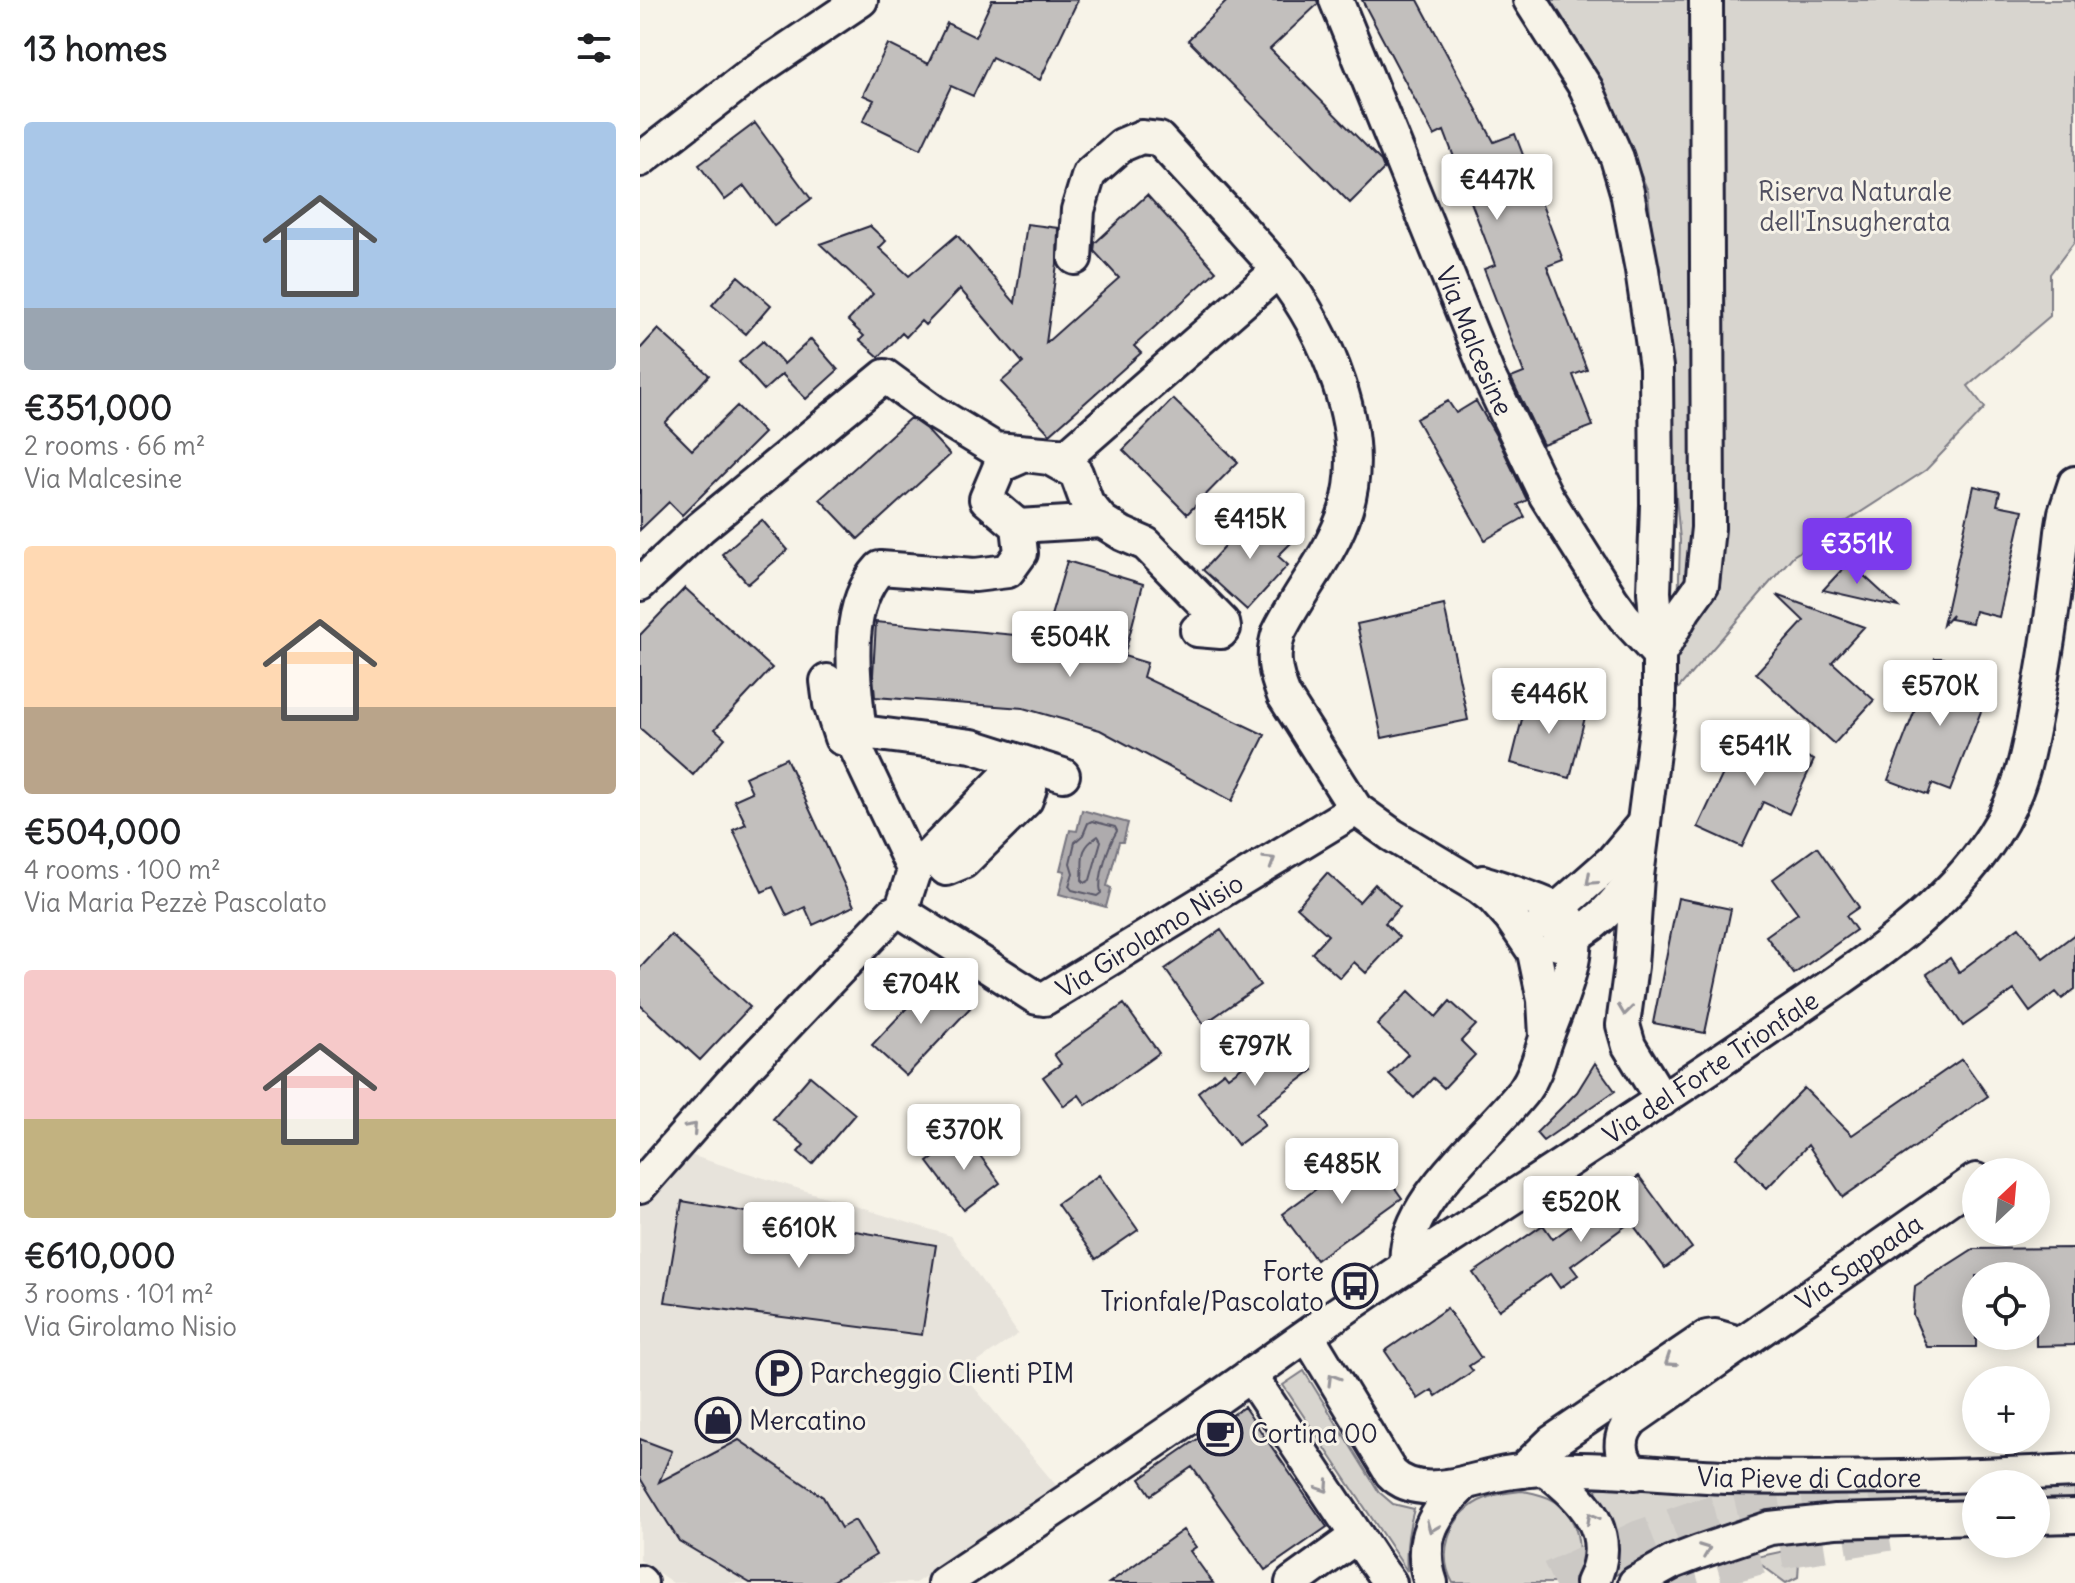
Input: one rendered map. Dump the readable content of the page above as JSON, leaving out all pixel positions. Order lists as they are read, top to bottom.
{
  "streets": {
    "street": [
      "Via Malcesine",
      "Via Girolamo Nisio",
      "Via del Forte Trionfale",
      "Via Sappada",
      "Via Pieve di Cadore"
    ]
  },
  "crossings": [
    ["Via del Forte Trionfale", "Via Pieve di Cadore"],
    ["Via Sappada", "Via Pieve di Cadore"]
  ],
  "one_way": ["Via Girolamo Nisio"],
  "parks": ["Riserva Naturale dell'Insugherata"],
  "places": {
    "bus stop": ["Forte Trionfale/Pascolato"],
    "parking": ["Parcheggio Clienti PIM"],
    "shop": ["Mercatino"],
    "cafe": ["Cortina 00"]
  },
  "north": "top right",
  "page": {
    "heading": "13 homes",
    "list": [
      {
        "name": "€351,000",
        "note": "2 rooms · 66 m² · Via Malcesine"
      },
      {
        "name": "€504,000",
        "note": "4 rooms · 100 m² · Via Maria Pezzè Pascolato"
      },
      {
        "name": "€610,000",
        "note": "3 rooms · 101 m² · Via Girolamo Nisio"
      }
    ],
    "price": [
      "€447K",
      "€415K",
      "€351K",
      "€504K",
      "€570K",
      "€446K",
      "€541K",
      "€704K",
      "€797K",
      "€370K",
      "€485K",
      "€520K",
      "€610K"
    ],
    "map_buttons": ["+", "−"]
  }
}
